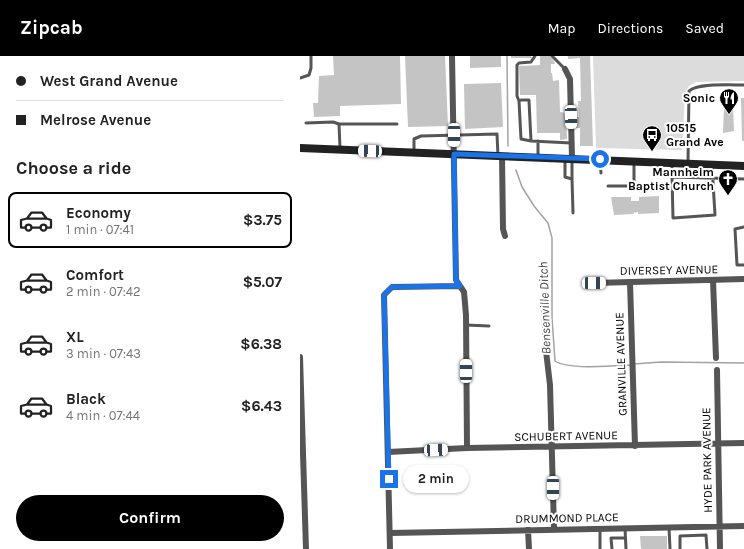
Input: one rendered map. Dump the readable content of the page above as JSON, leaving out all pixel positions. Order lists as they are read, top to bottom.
{
  "streets": {
    "street": [
      "DIVERSEY AVENUE",
      "GRANVILLE AVENUE",
      "SCHUBERT AVENUE",
      "HYDE PARK AVENUE",
      "DRUMMOND PLACE"
    ]
  },
  "crossings": [
    ["DIVERSEY AVENUE", "GRANVILLE AVENUE"],
    ["GRANVILLE AVENUE", "SCHUBERT AVENUE"],
    ["SCHUBERT AVENUE", "HYDE PARK AVENUE"],
    ["HYDE PARK AVENUE", "DRUMMOND PLACE"]
  ],
  "water": ["Bensenville Ditch"],
  "places": {
    "restaurant": ["Sonic"],
    "bus stop": ["10515 Grand Ave"],
    "church": ["Mannheim Baptist Church"]
  },
  "page": {
    "header": "Zipcab",
    "nav": ["Map", "Directions", "Saved"],
    "banner": ["West Grand Avenue", "Melrose Avenue"],
    "heading": "Choose a ride",
    "list": [
      {
        "name": "Economy",
        "note": "1 min · 07:41",
        "value": "$3.75"
      },
      {
        "name": "Comfort",
        "note": "2 min · 07:42",
        "value": "$5.07"
      },
      {
        "name": "XL",
        "note": "3 min · 07:43",
        "value": "$6.38"
      },
      {
        "name": "Black",
        "note": "4 min · 07:44",
        "value": "$6.43"
      }
    ],
    "bubble": "2 min",
    "buttons": "Confirm"
  }
}
